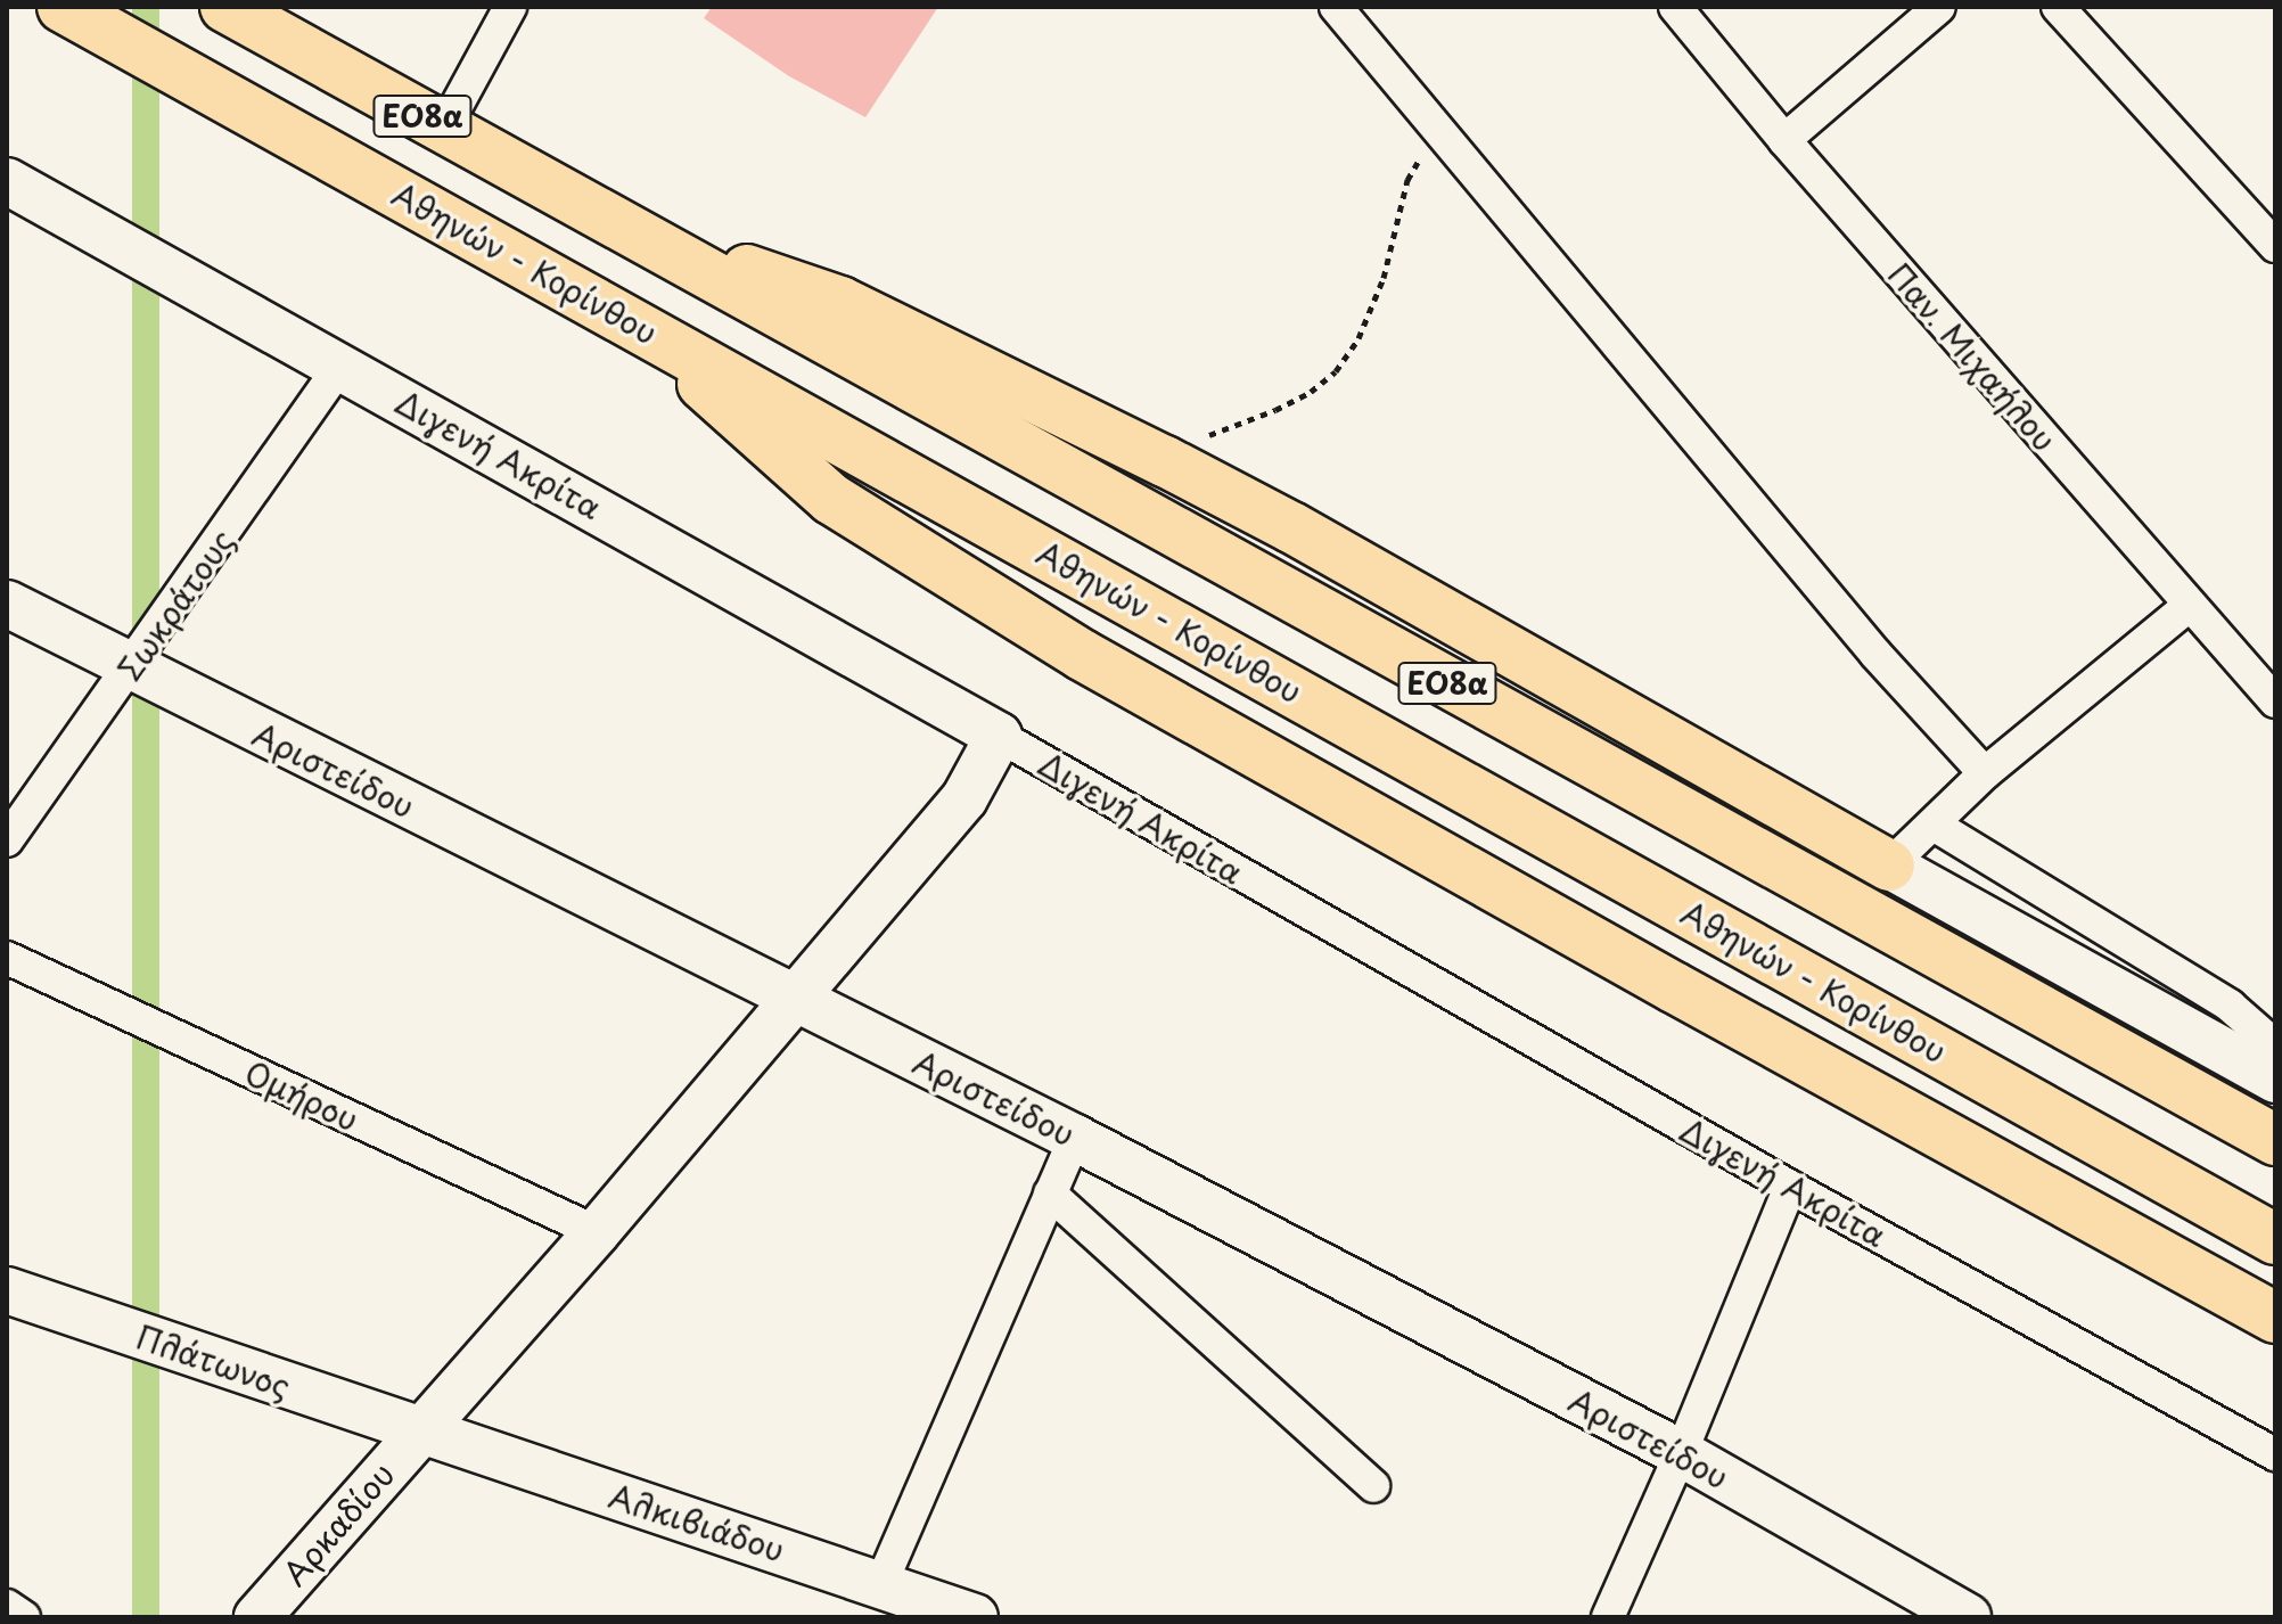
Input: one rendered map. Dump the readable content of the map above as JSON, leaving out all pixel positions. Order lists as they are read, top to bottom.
{
  "streets": {
    "highway": ["ΕΟ8α", "Αθηνών - Κορίνθου"],
    "street": [
      "Παν. Μιχαήλου",
      "Διγενή Ακρίτα",
      "Σωκράτους",
      "Αριστείδου",
      "Ομήρου",
      "Πλάτωνος",
      "Αλκιβιάδου",
      "Αρκαδίου"
    ]
  },
  "crossings": [
    ["Διγενή Ακρίτα", "Σωκράτους"],
    ["Διγενή Ακρίτα", "Αρκαδίου"],
    ["Σωκράτους", "Αριστείδου"],
    ["Αριστείδου", "Αρκαδίου"],
    ["Ομήρου", "Αρκαδίου"],
    ["Πλάτωνος", "Αλκιβιάδου"],
    ["Πλάτωνος", "Αρκαδίου"],
    ["Αλκιβιάδου", "Αρκαδίου"]
  ]
}
